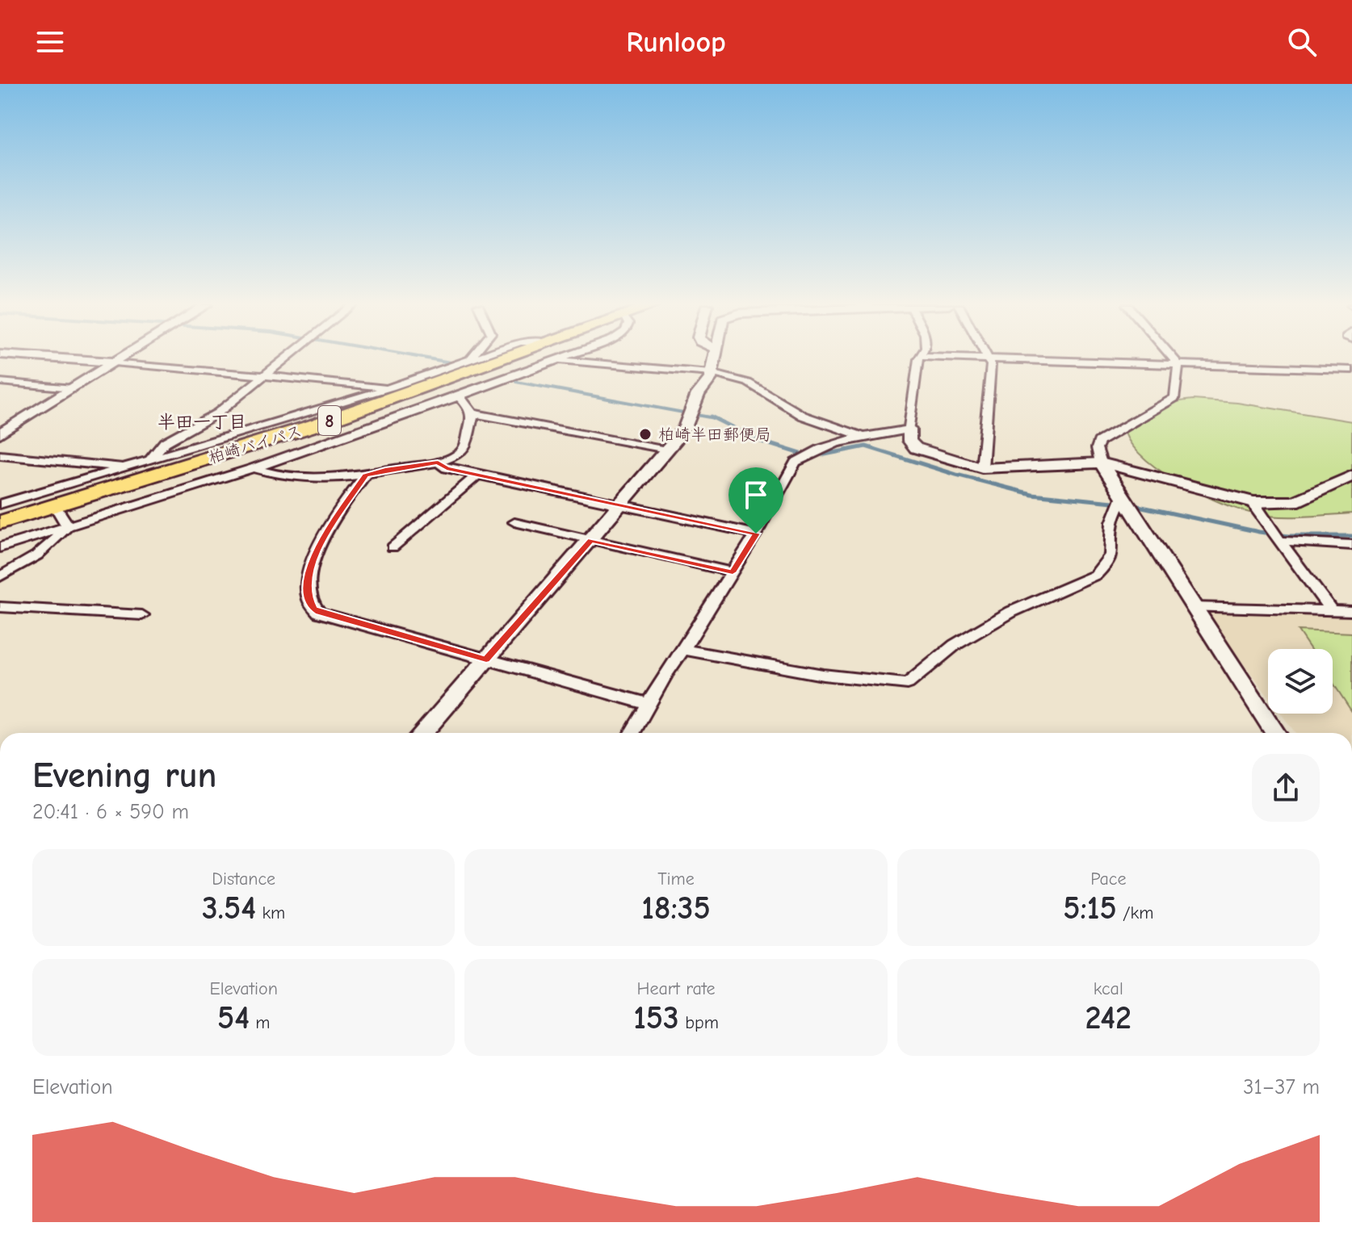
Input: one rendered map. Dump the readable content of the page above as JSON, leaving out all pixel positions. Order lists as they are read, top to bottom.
{
  "streets": {
    "highway": ["8", "柏崎バイパス"]
  },
  "districts": ["半田一丁目"],
  "places": ["柏崎半田郵便局"],
  "page": {
    "header": "Runloop",
    "heading": ["Evening run", "20:41 · 6 × 590 m"],
    "stats": [
      ["Distance", "3.54 km"],
      ["Time", "18:35"],
      ["Pace", "5:15 /km"],
      ["Elevation", "54 m"],
      ["Heart rate", "153 bpm"],
      ["kcal", "242"]
    ],
    "chart": ["Elevation", "31–37 m"]
  }
}
